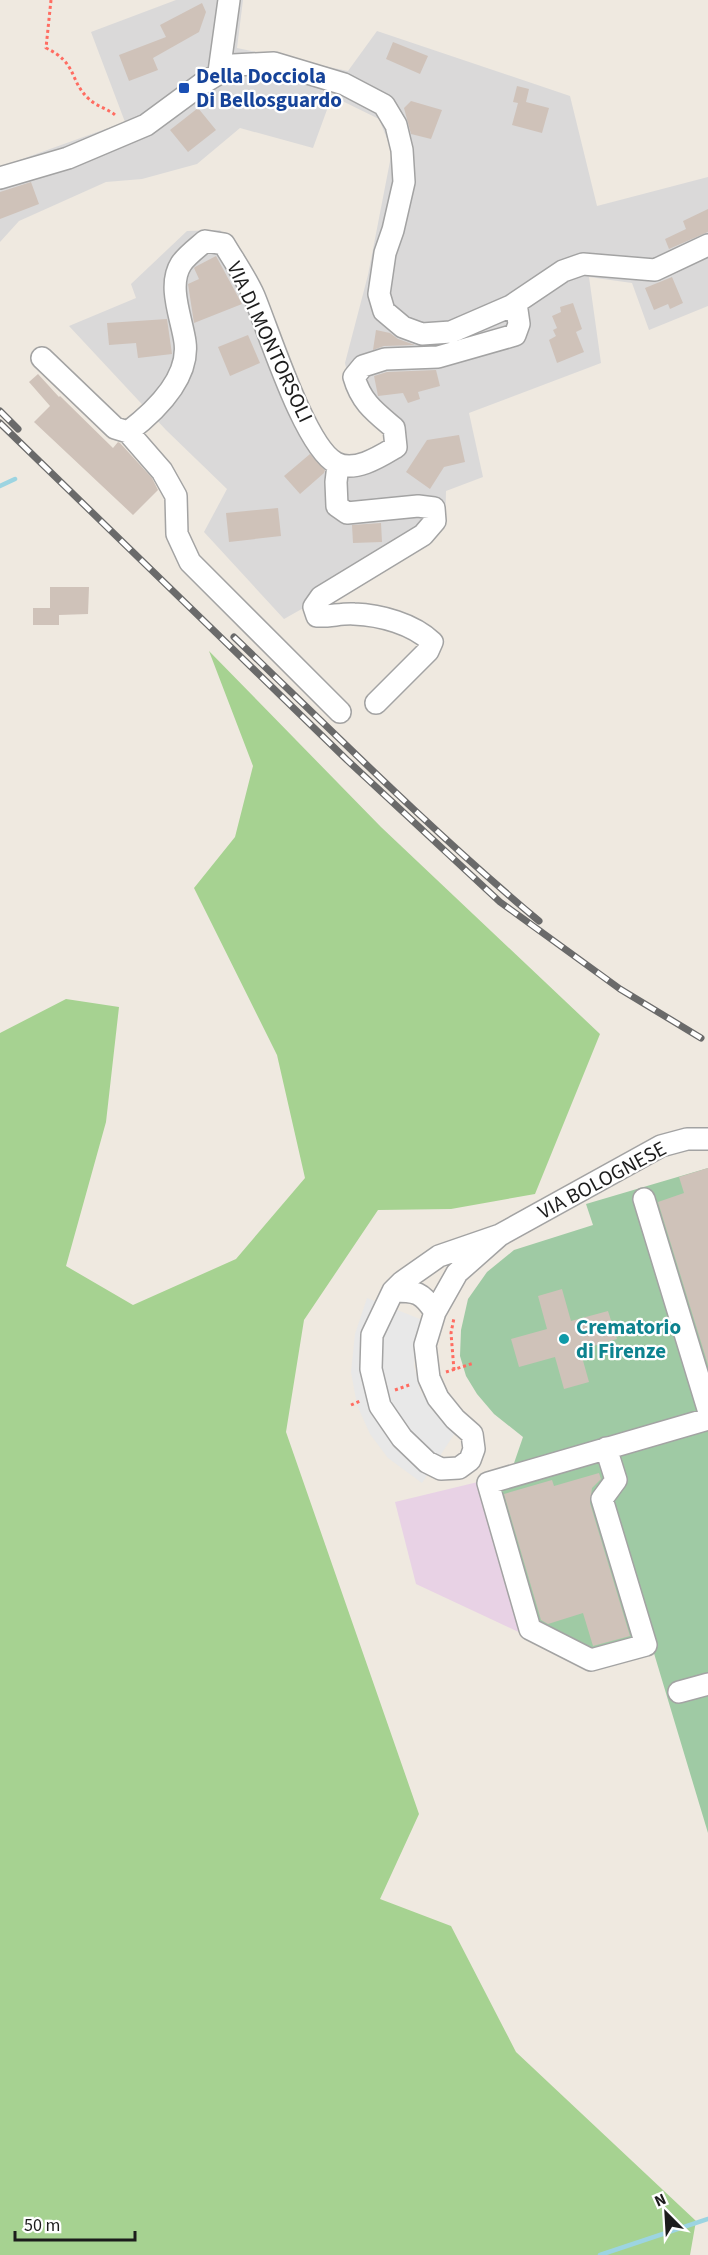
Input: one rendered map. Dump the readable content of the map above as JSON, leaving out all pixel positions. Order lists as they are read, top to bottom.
{
  "streets": {
    "street": ["VIA DI MONTORSOLI", "VIA BOLOGNESE"]
  },
  "places": {
    "transit": ["Della Docciola Di Bellosguardo"],
    "other": ["Crematorio di Firenze"]
  },
  "scale_bar": "50 m",
  "north": "top left"
}
